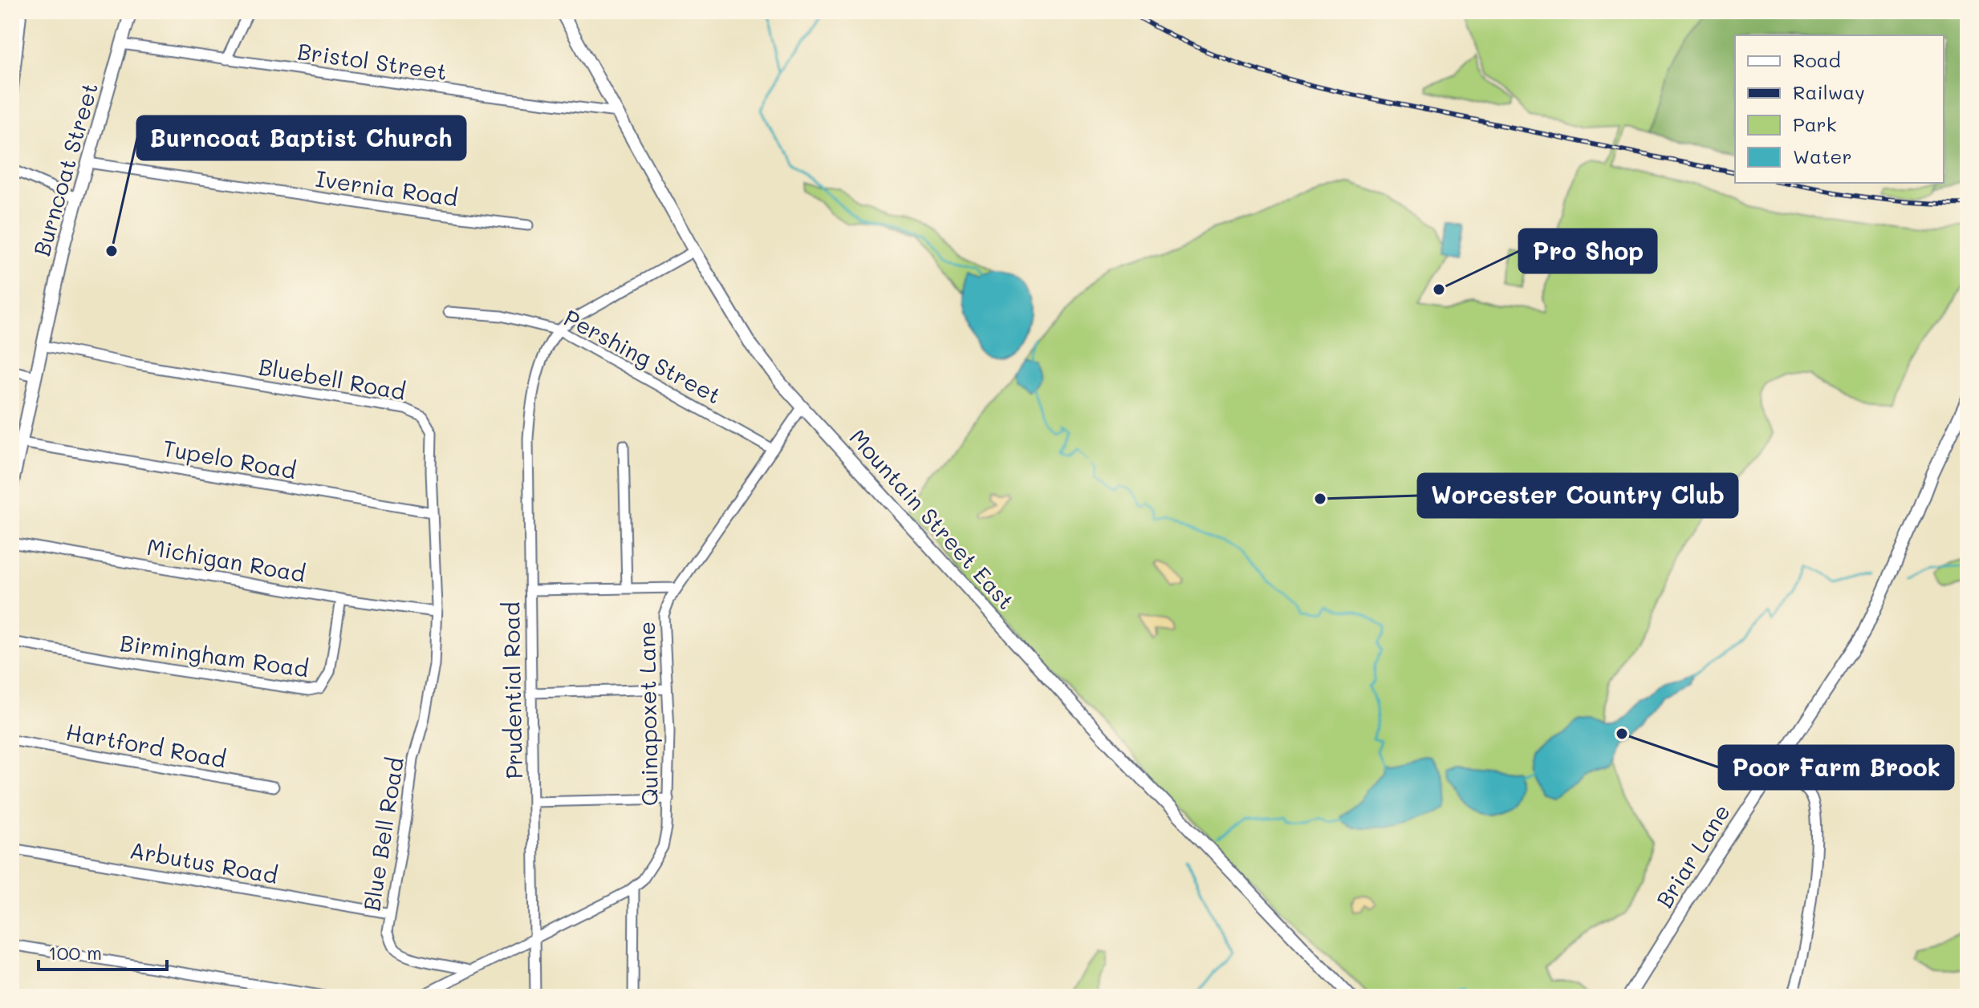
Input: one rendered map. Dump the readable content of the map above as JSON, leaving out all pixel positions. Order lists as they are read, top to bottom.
{
  "streets": {
    "main road": ["Burncoat Street", "Mountain Street East", "Briar Lane"],
    "street": [
      "Bristol Street",
      "Ivernia Road",
      "Pershing Street",
      "Bluebell Road",
      "Tupelo Road",
      "Michigan Road",
      "Birmingham Road",
      "Prudential Road",
      "Quinapoxet Lane",
      "Hartford Road",
      "Blue Bell Road",
      "Arbutus Road"
    ]
  },
  "crossings": [
    ["Bristol Street", "Burncoat Street"],
    ["Bristol Street", "Mountain Street East"],
    ["Burncoat Street", "Ivernia Road"],
    ["Burncoat Street", "Bluebell Road"],
    ["Burncoat Street", "Tupelo Road"],
    ["Pershing Street", "Prudential Road"],
    ["Pershing Street", "Quinapoxet Lane"],
    ["Bluebell Road", "Tupelo Road"],
    ["Bluebell Road", "Michigan Road"],
    ["Bluebell Road", "Blue Bell Road"],
    ["Mountain Street East", "Quinapoxet Lane"],
    ["Michigan Road", "Birmingham Road"],
    ["Prudential Road", "Quinapoxet Lane"],
    ["Quinapoxet Lane", "Blue Bell Road"],
    ["Blue Bell Road", "Arbutus Road"]
  ],
  "places": [
    "Burncoat Baptist Church",
    "Pro Shop",
    "Worcester Country Club",
    "Poor Farm Brook"
  ],
  "legend": [
    "Road",
    "Railway",
    "Park",
    "Water"
  ],
  "scale_bar": "100 m"
}
